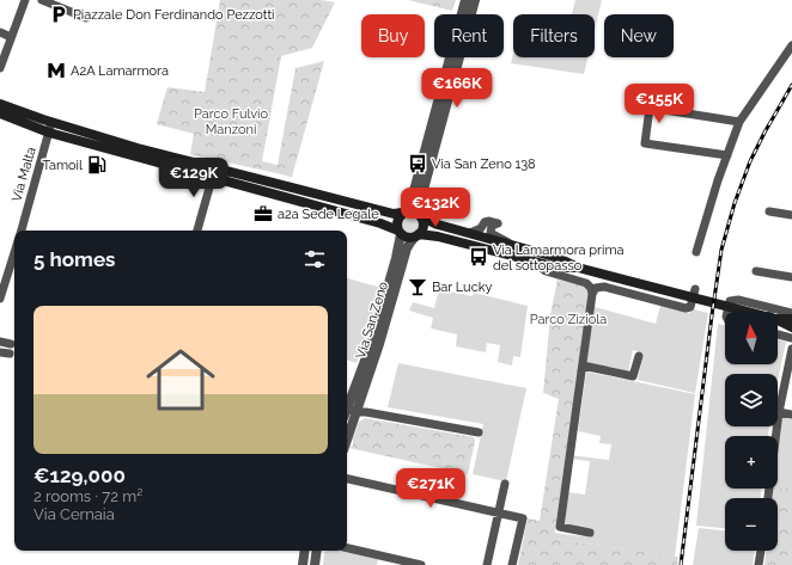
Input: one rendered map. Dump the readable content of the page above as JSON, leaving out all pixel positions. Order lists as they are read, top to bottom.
{
  "streets": {
    "street": ["Via Malta", "Via San Zeno"]
  },
  "parks": ["Parco Fulvio Manzoni", "Parco Ziziola"],
  "places": {
    "parking": ["Piazzale Don Ferdinando Pezzotti"],
    "metro station": ["A2A Lamarmora"],
    "bus stop": ["Via San Zeno 138", "Via Lamarmora prima del sottopasso"],
    "fuel station": ["Tamoil"],
    "office": ["a2a Sede Legale"],
    "bar": ["Bar Lucky"]
  },
  "north": "top",
  "page": {
    "chip": [
      "Buy",
      "Rent",
      "Filters",
      "New"
    ],
    "price": [
      "€166K",
      "€155K",
      "€129K",
      "€132K",
      "€271K"
    ],
    "heading": "5 homes",
    "list": [
      {
        "name": "€129,000",
        "note": "2 rooms · 72 m² · Via Cernaia"
      }
    ],
    "map_buttons": ["+", "−"]
  }
}
